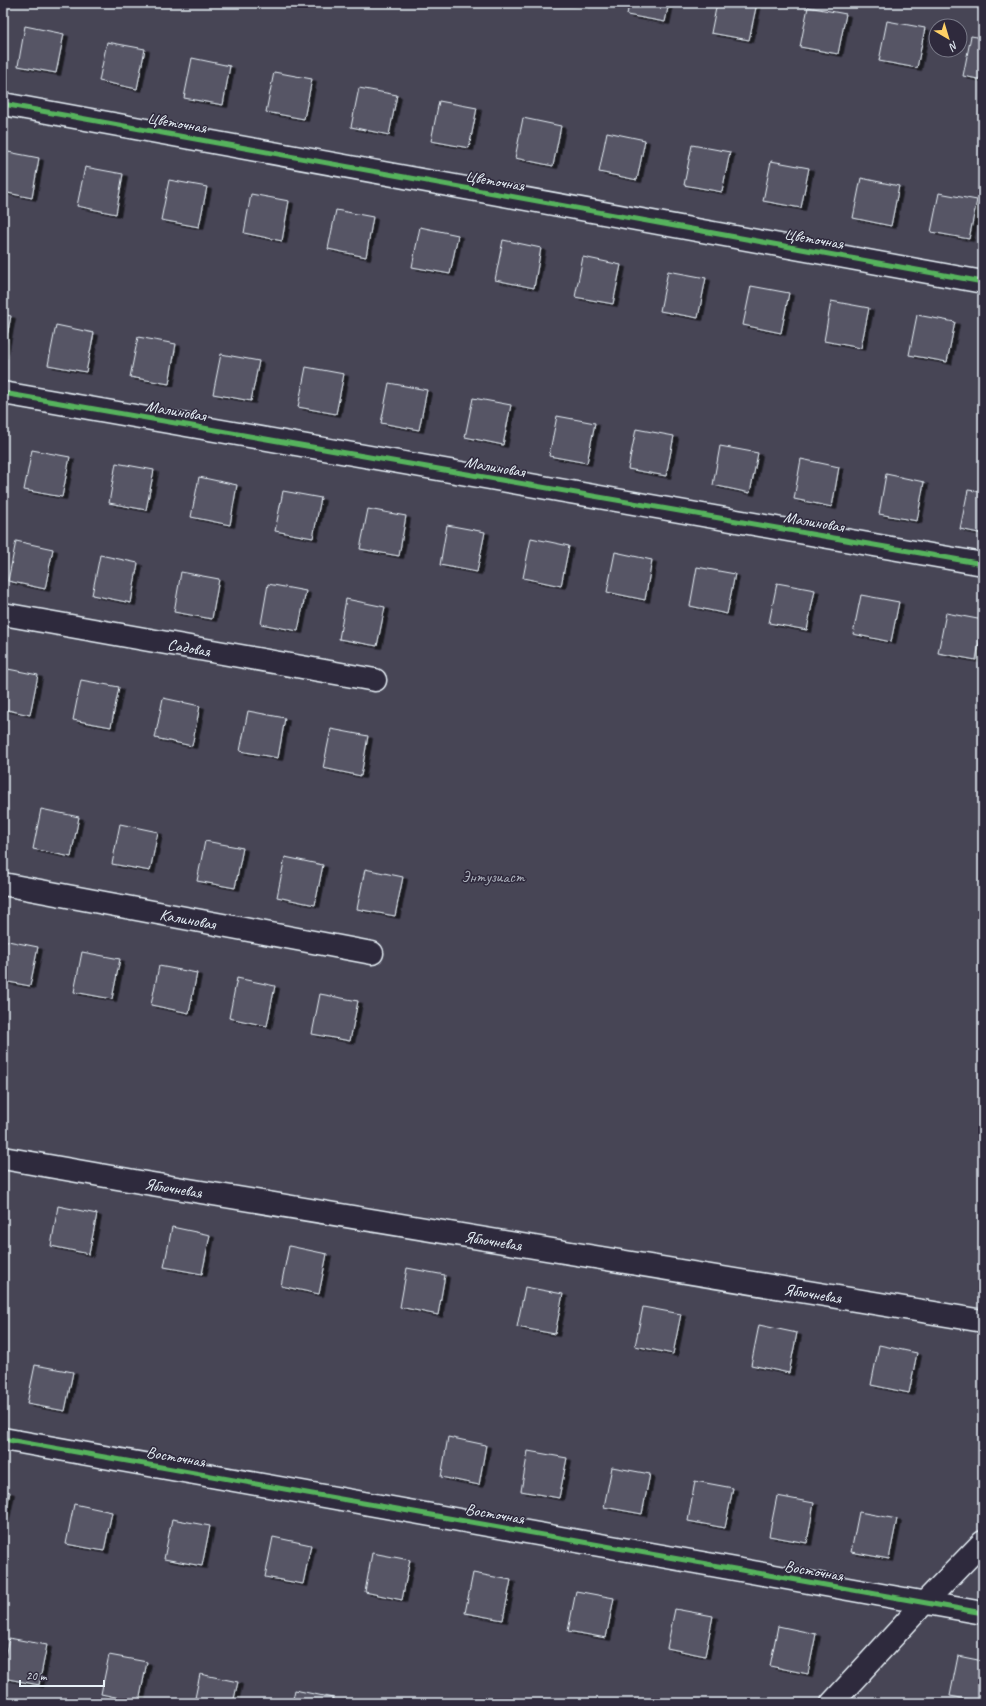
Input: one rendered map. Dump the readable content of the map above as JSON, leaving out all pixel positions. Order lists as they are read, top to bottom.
{
  "streets": {
    "street": [
      "Цветочная",
      "Малиновая",
      "Садовая",
      "Калиновая",
      "Яблочневая",
      "Восточная"
    ]
  },
  "parks": ["Энтузиаст"],
  "scale_bar": "20 m",
  "north": "bottom right"
}
